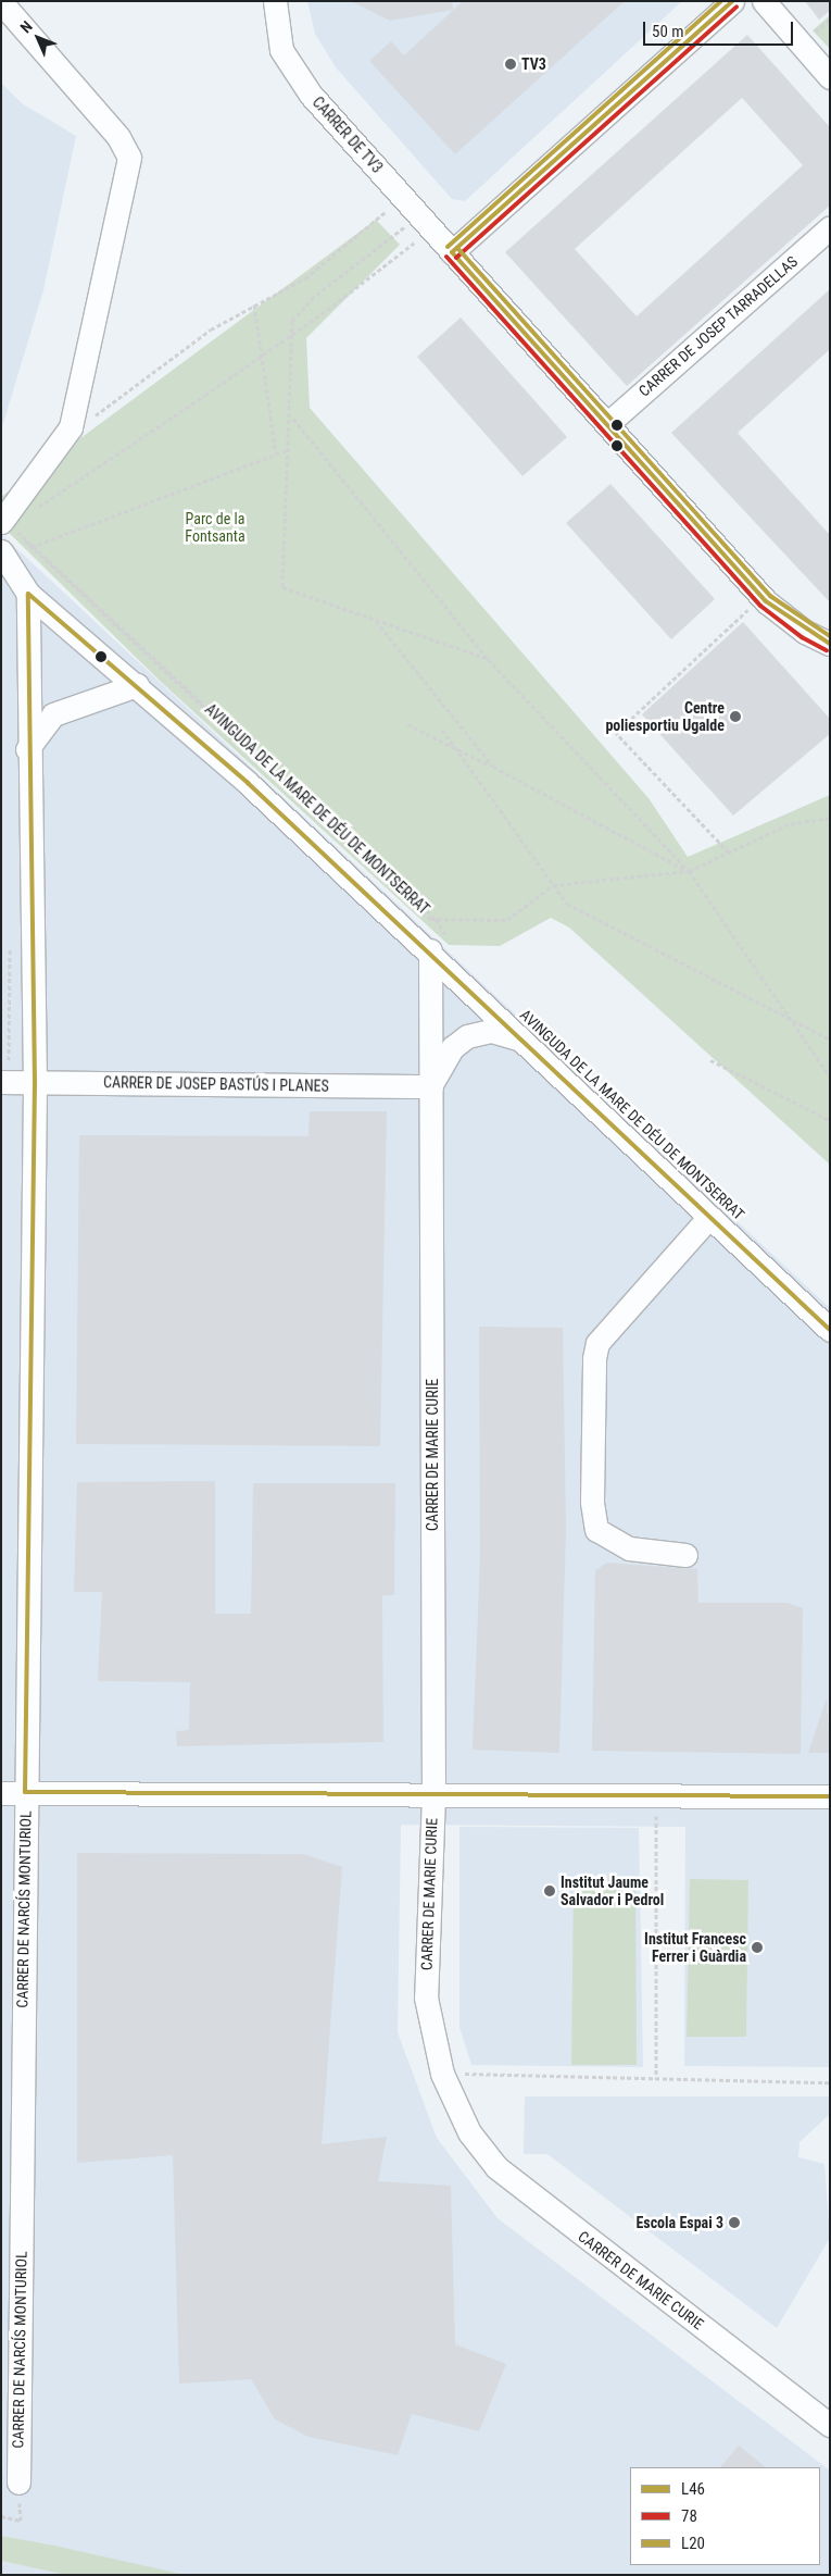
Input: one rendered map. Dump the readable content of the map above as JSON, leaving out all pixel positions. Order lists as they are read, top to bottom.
{
  "streets": {
    "street": [
      "CARRER DE TV3",
      "CARRER DE JOSEP TARRADELLAS",
      "AVINGUDA DE LA MARE DE DÉU DE MONTSERRAT",
      "CARRER DE JOSEP BASTÚS I PLANES",
      "CARRER DE MARIE CURIE",
      "CARRER DE NARCÍS MONTURIOL"
    ]
  },
  "crossings": [
    ["CARRER DE TV3", "CARRER DE JOSEP TARRADELLAS"],
    ["AVINGUDA DE LA MARE DE DÉU DE MONTSERRAT", "CARRER DE MARIE CURIE"],
    ["AVINGUDA DE LA MARE DE DÉU DE MONTSERRAT", "CARRER DE NARCÍS MONTURIOL"],
    ["CARRER DE JOSEP BASTÚS I PLANES", "CARRER DE MARIE CURIE"],
    ["CARRER DE JOSEP BASTÚS I PLANES", "CARRER DE NARCÍS MONTURIOL"]
  ],
  "parks": ["Parc de la Fontsanta"],
  "places": [
    "TV3",
    "Centre poliesportiu Ugalde",
    "Institut Jaume Salvador i Pedrol",
    "Institut Francesc Ferrer i Guàrdia",
    "Escola Espai 3"
  ],
  "lines": ["transit line L46", "transit line L20", "transit line 78"],
  "legend": ["L46", "78", "L20"],
  "scale_bar": "50 m",
  "north": "top left"
}
